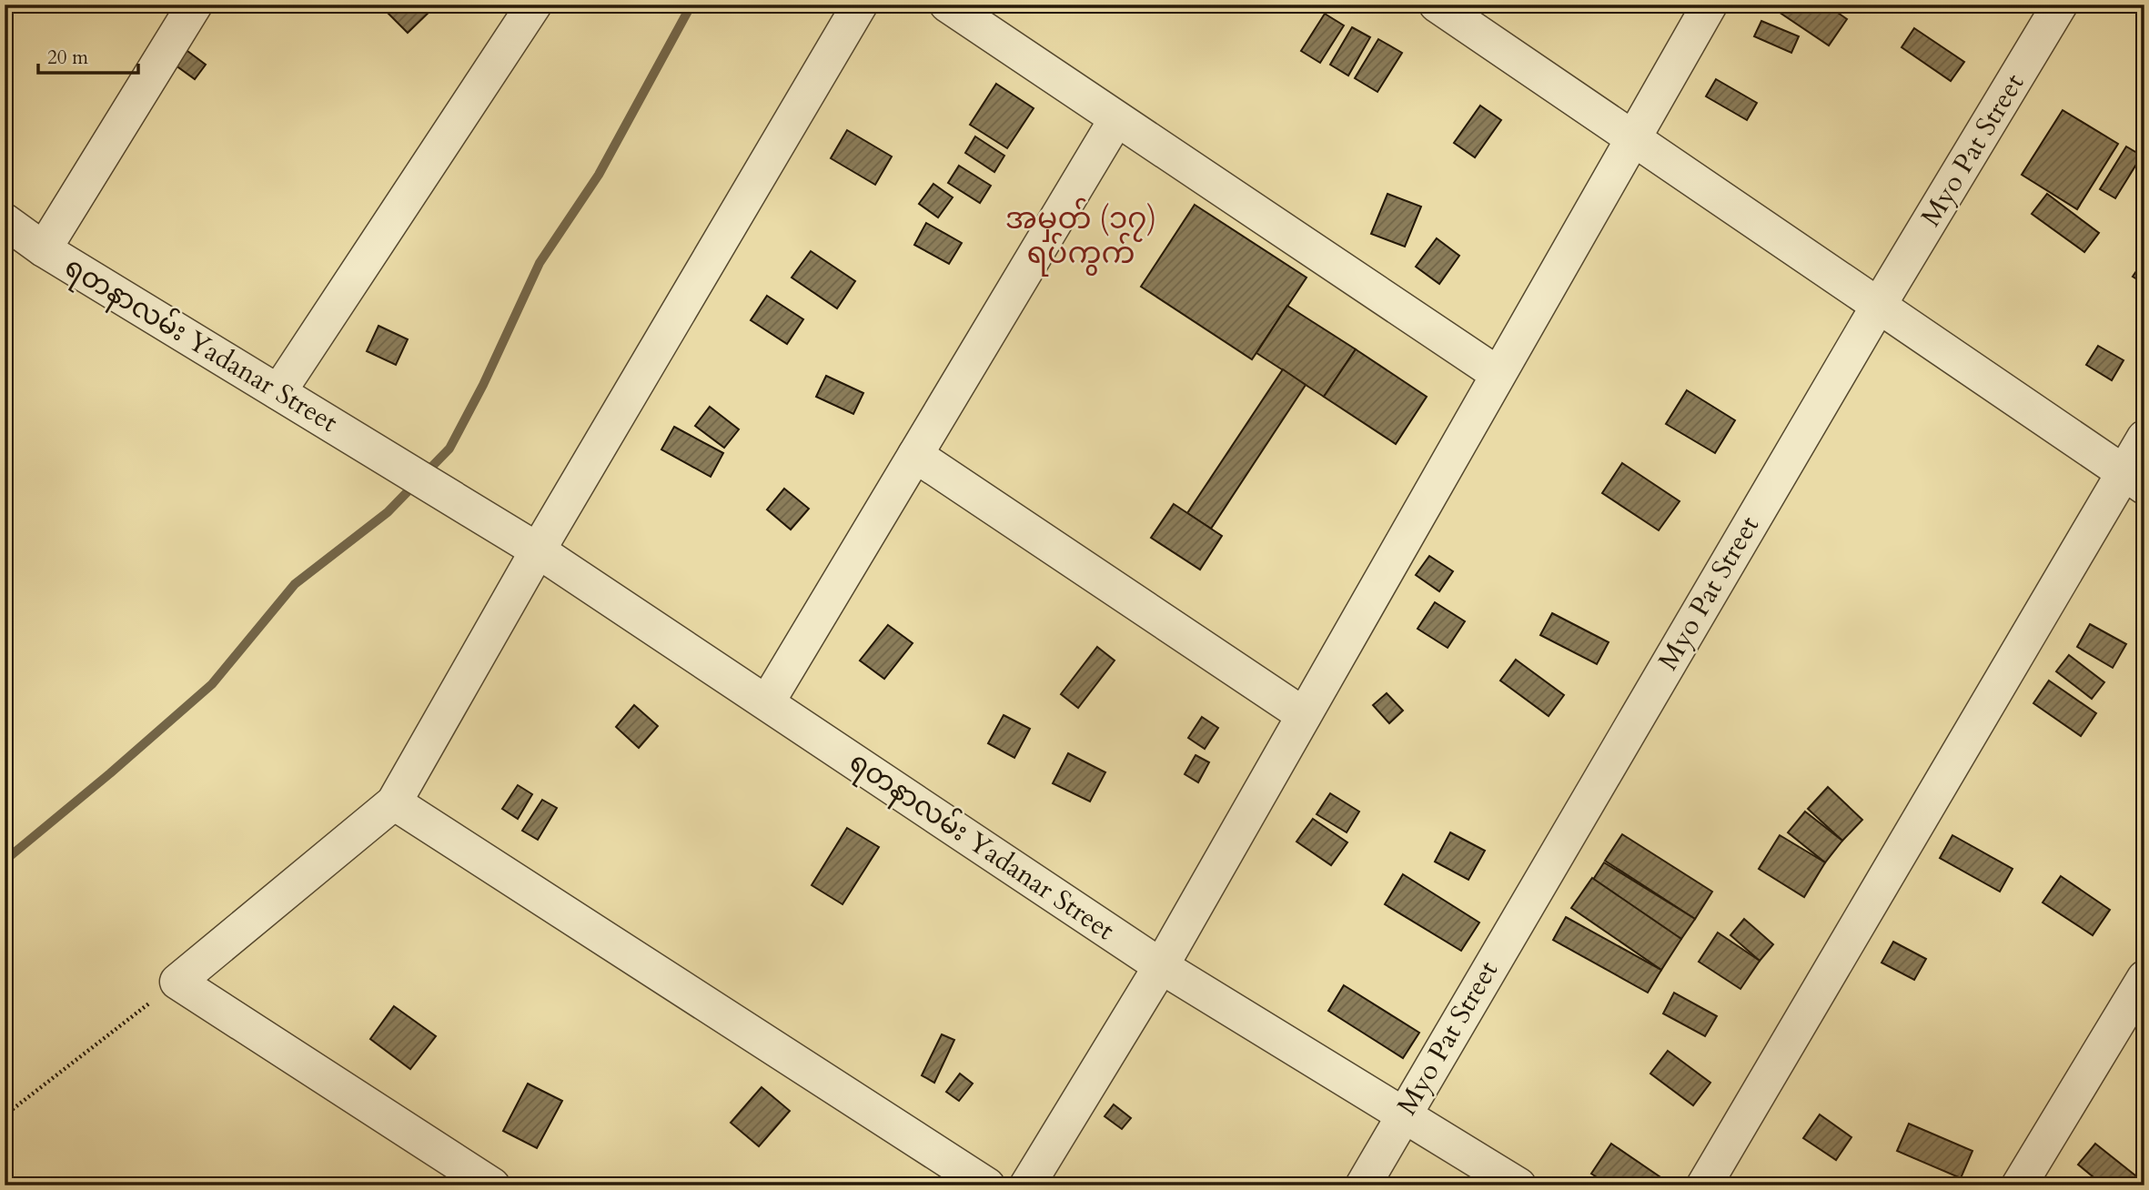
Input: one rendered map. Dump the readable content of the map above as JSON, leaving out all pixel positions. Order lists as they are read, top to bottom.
{
  "streets": {
    "street": ["Myo Pat Street", "ရတနာလမ်း Yadanar Street"]
  },
  "crossings": [
    ["Myo Pat Street", "ရတနာလမ်း Yadanar Street"]
  ],
  "districts": ["အမှတ် (၁၇) ရပ်ကွက်"],
  "scale_bar": "20 m"
}
